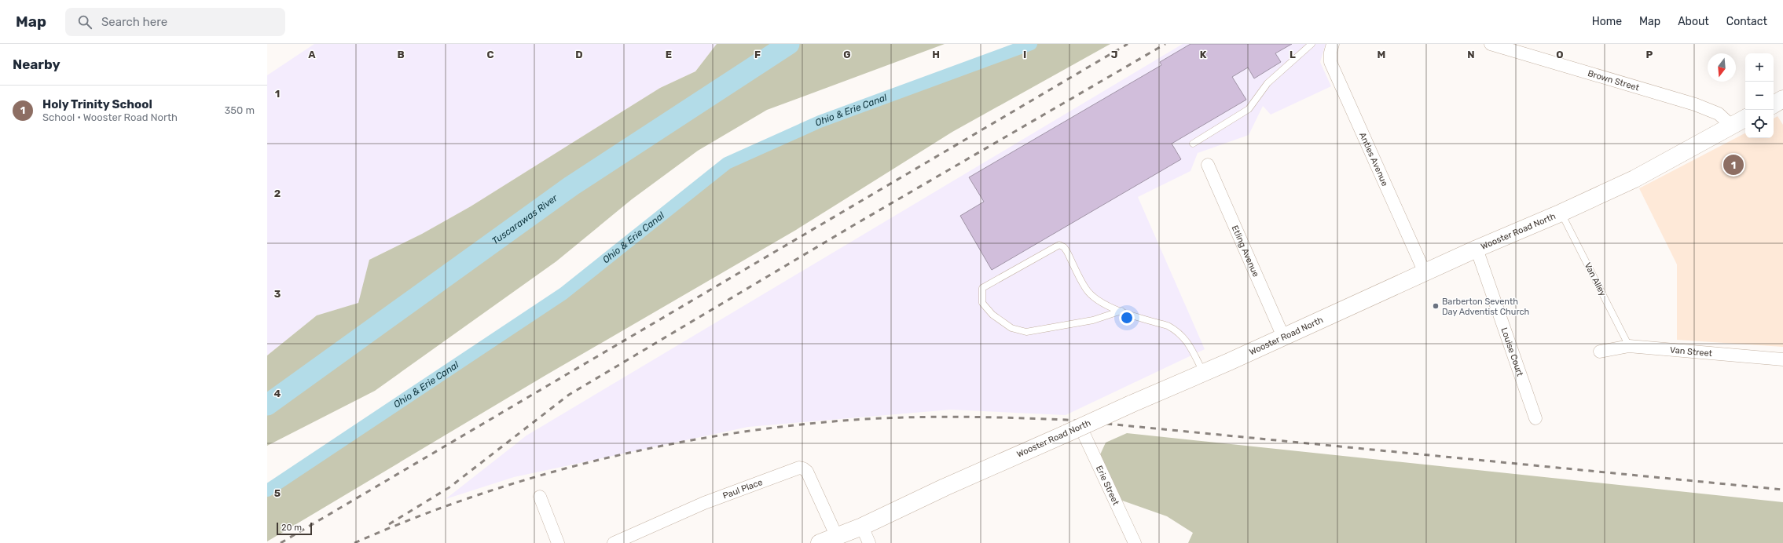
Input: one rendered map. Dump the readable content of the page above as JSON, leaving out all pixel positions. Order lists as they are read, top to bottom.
{
  "streets": {
    "main road": ["Wooster Road North"],
    "street": [
      "Brown Street",
      "Antles Avenue",
      "Etling Avenue",
      "Louise Court",
      "Van Street",
      "Erie Street",
      "Paul Place"
    ],
    "lane": ["Van Alley"]
  },
  "crossings": [
    ["Brown Street", "Wooster Road North"],
    ["Antles Avenue", "Wooster Road North"],
    ["Wooster Road North", "Etling Avenue"],
    ["Wooster Road North", "Van Alley"],
    ["Wooster Road North", "Louise Court"],
    ["Wooster Road North", "Erie Street"],
    ["Wooster Road North", "Paul Place"],
    ["Van Alley", "Van Street"]
  ],
  "water": ["Ohio & Erie Canal", "Tuscarawas River"],
  "places": ["Barberton Seventh Day Adventist Church"],
  "scale_bar": "20 m",
  "north": "bottom",
  "page": {
    "header": "Map",
    "search": "Search here",
    "nav": [
      "Home",
      "Map",
      "About",
      "Contact"
    ],
    "heading": "Nearby",
    "map_buttons": ["+", "−"],
    "list": [
      {
        "mark": "1",
        "name": "Holy Trinity School",
        "note": "School · Wooster Road North",
        "value": "350 m"
      }
    ],
    "pins": "1",
    "scale": "20 m"
  },
  "grid": {
    "columns": [
      "A",
      "B",
      "C",
      "D",
      "E",
      "F",
      "G",
      "H",
      "I",
      "J",
      "K",
      "L",
      "M",
      "N",
      "O",
      "P"
    ],
    "rows": [
      "1",
      "2",
      "3",
      "4",
      "5"
    ]
  }
}
